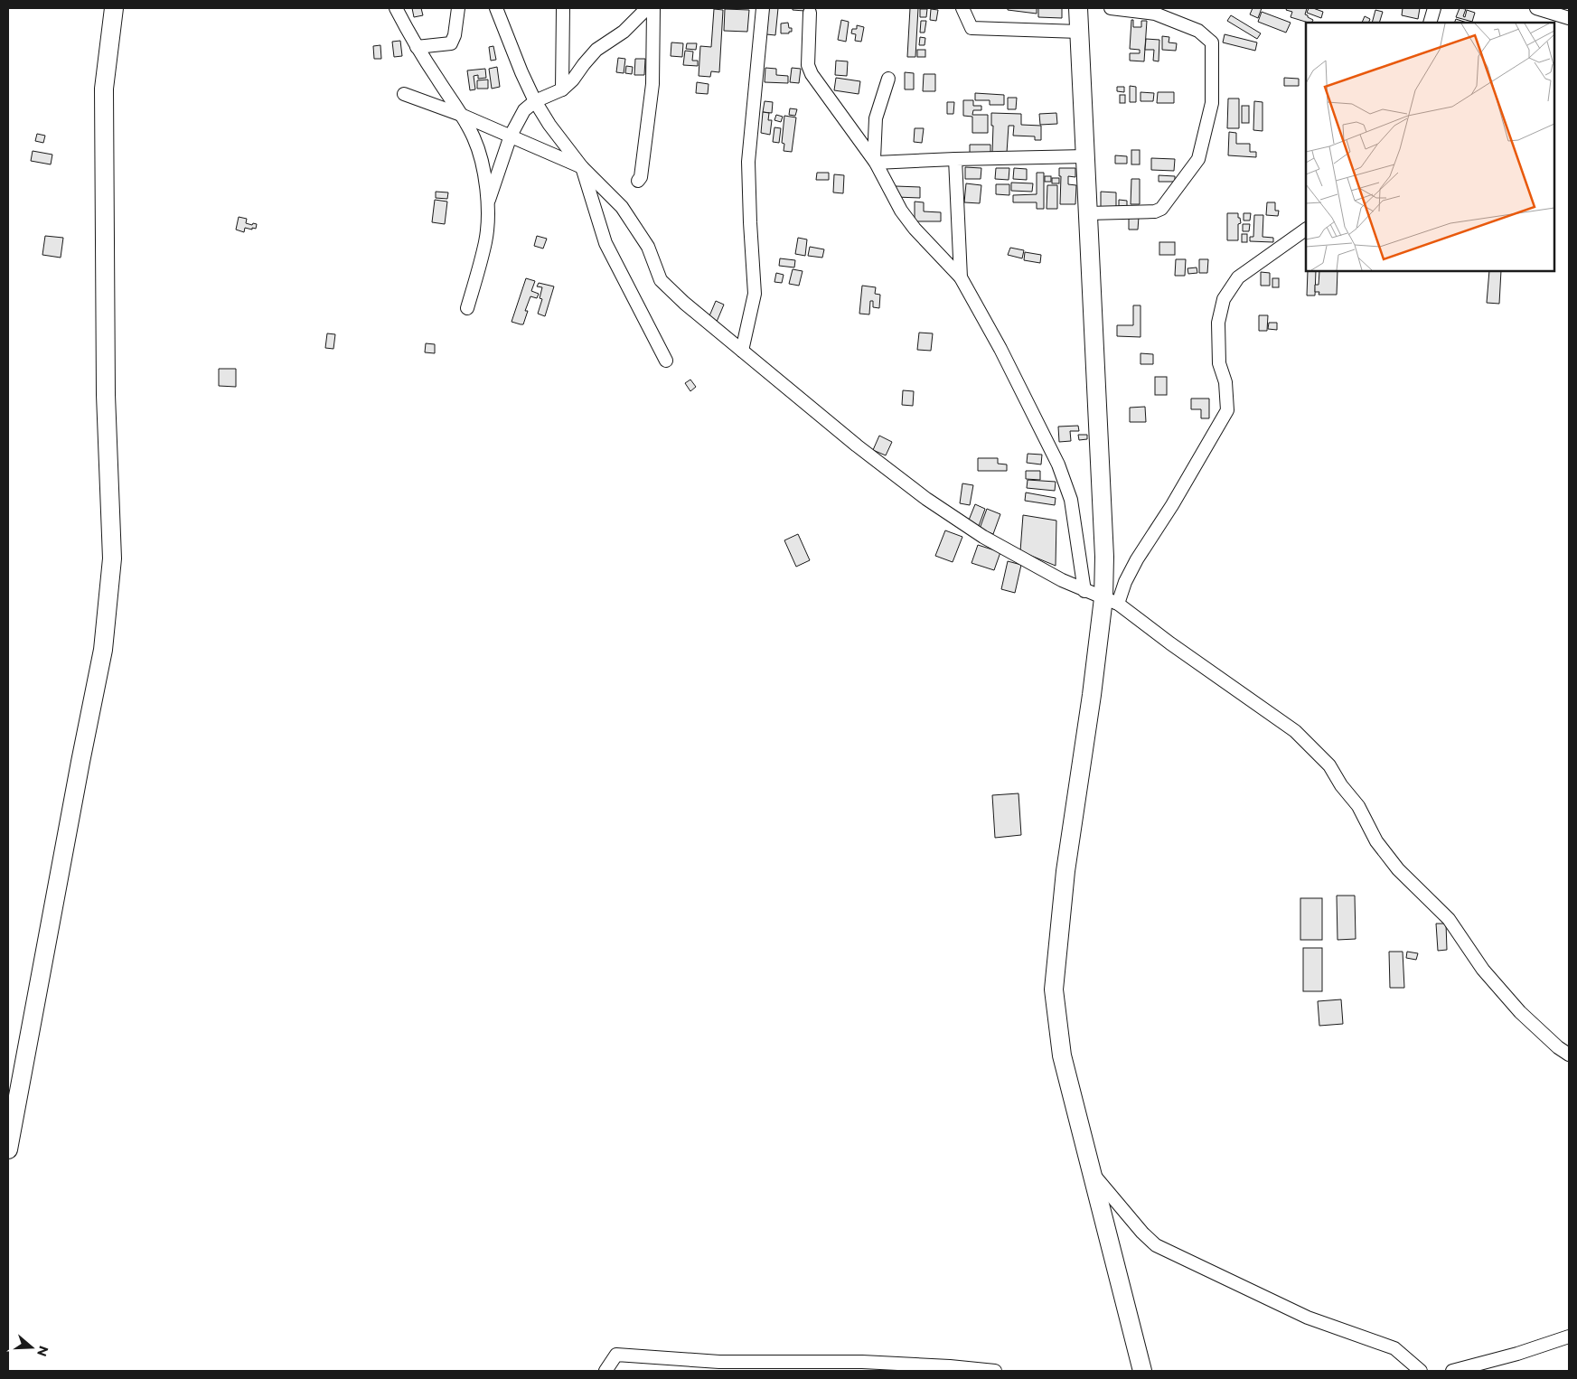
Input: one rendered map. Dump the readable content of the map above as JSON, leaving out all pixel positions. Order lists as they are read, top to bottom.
{
  "north": "right"
}
